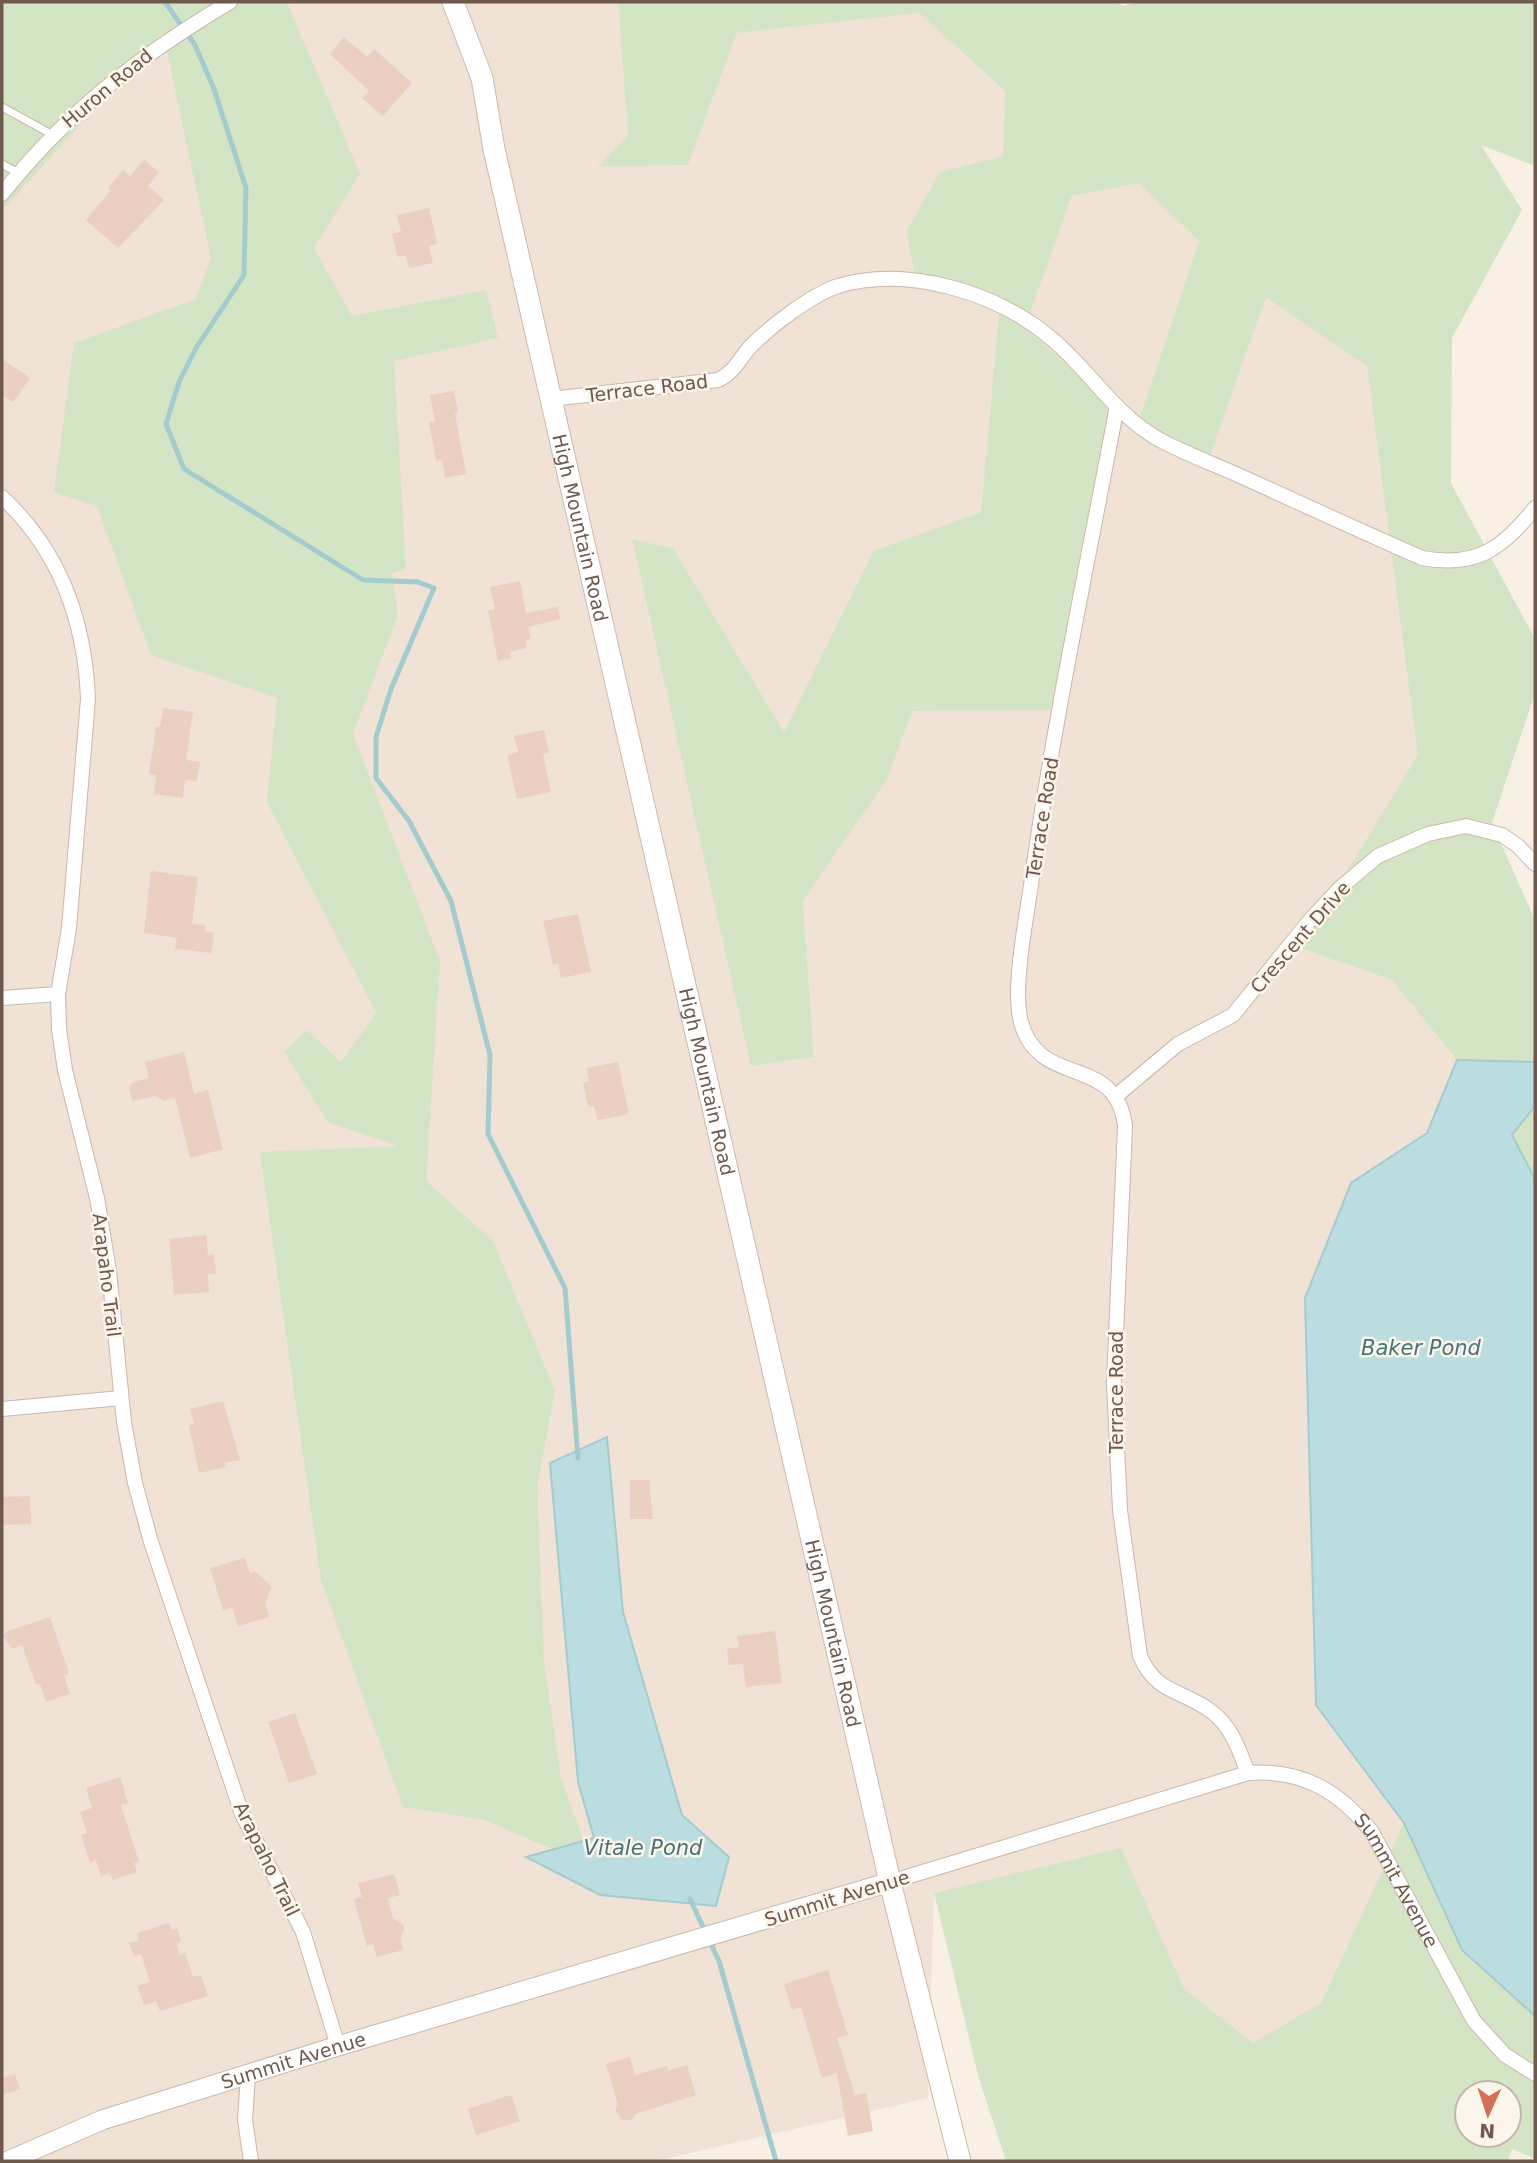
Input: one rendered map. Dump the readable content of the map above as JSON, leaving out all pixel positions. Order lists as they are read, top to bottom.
{
  "streets": {
    "main road": ["High Mountain Road"],
    "street": [
      "Huron Road",
      "Terrace Road",
      "Crescent Drive",
      "Arapaho Trail",
      "Summit Avenue"
    ]
  },
  "crossings": [
    ["Terrace Road", "High Mountain Road"],
    ["Terrace Road", "Crescent Drive"],
    ["Terrace Road", "Summit Avenue"],
    ["High Mountain Road", "Summit Avenue"],
    ["Arapaho Trail", "Summit Avenue"]
  ],
  "water": ["Baker Pond", "Vitale Pond"],
  "north": "bottom"
}
